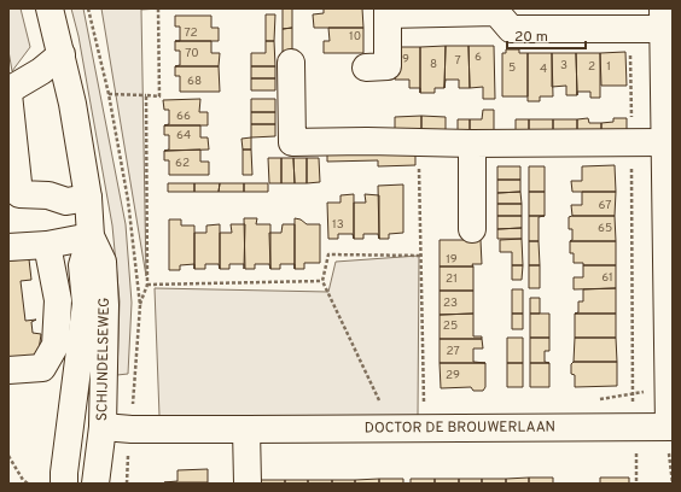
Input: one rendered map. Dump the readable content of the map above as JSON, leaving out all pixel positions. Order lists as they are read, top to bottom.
{
  "streets": {
    "street": ["SCHIJNDELSEWEG", "DOCTOR DE BROUWERLAAN"]
  },
  "crossings": [
    ["SCHIJNDELSEWEG", "DOCTOR DE BROUWERLAAN"]
  ],
  "house_numbers": [
    "72",
    "10",
    "70",
    "6",
    "9",
    "7",
    "8",
    "3",
    "2",
    "1",
    "5",
    "4",
    "68",
    "66",
    "64",
    "62",
    "67",
    "13",
    "65",
    "19",
    "61",
    "21",
    "23",
    "25",
    "27",
    "29"
  ],
  "scale_bar": "20 m"
}
